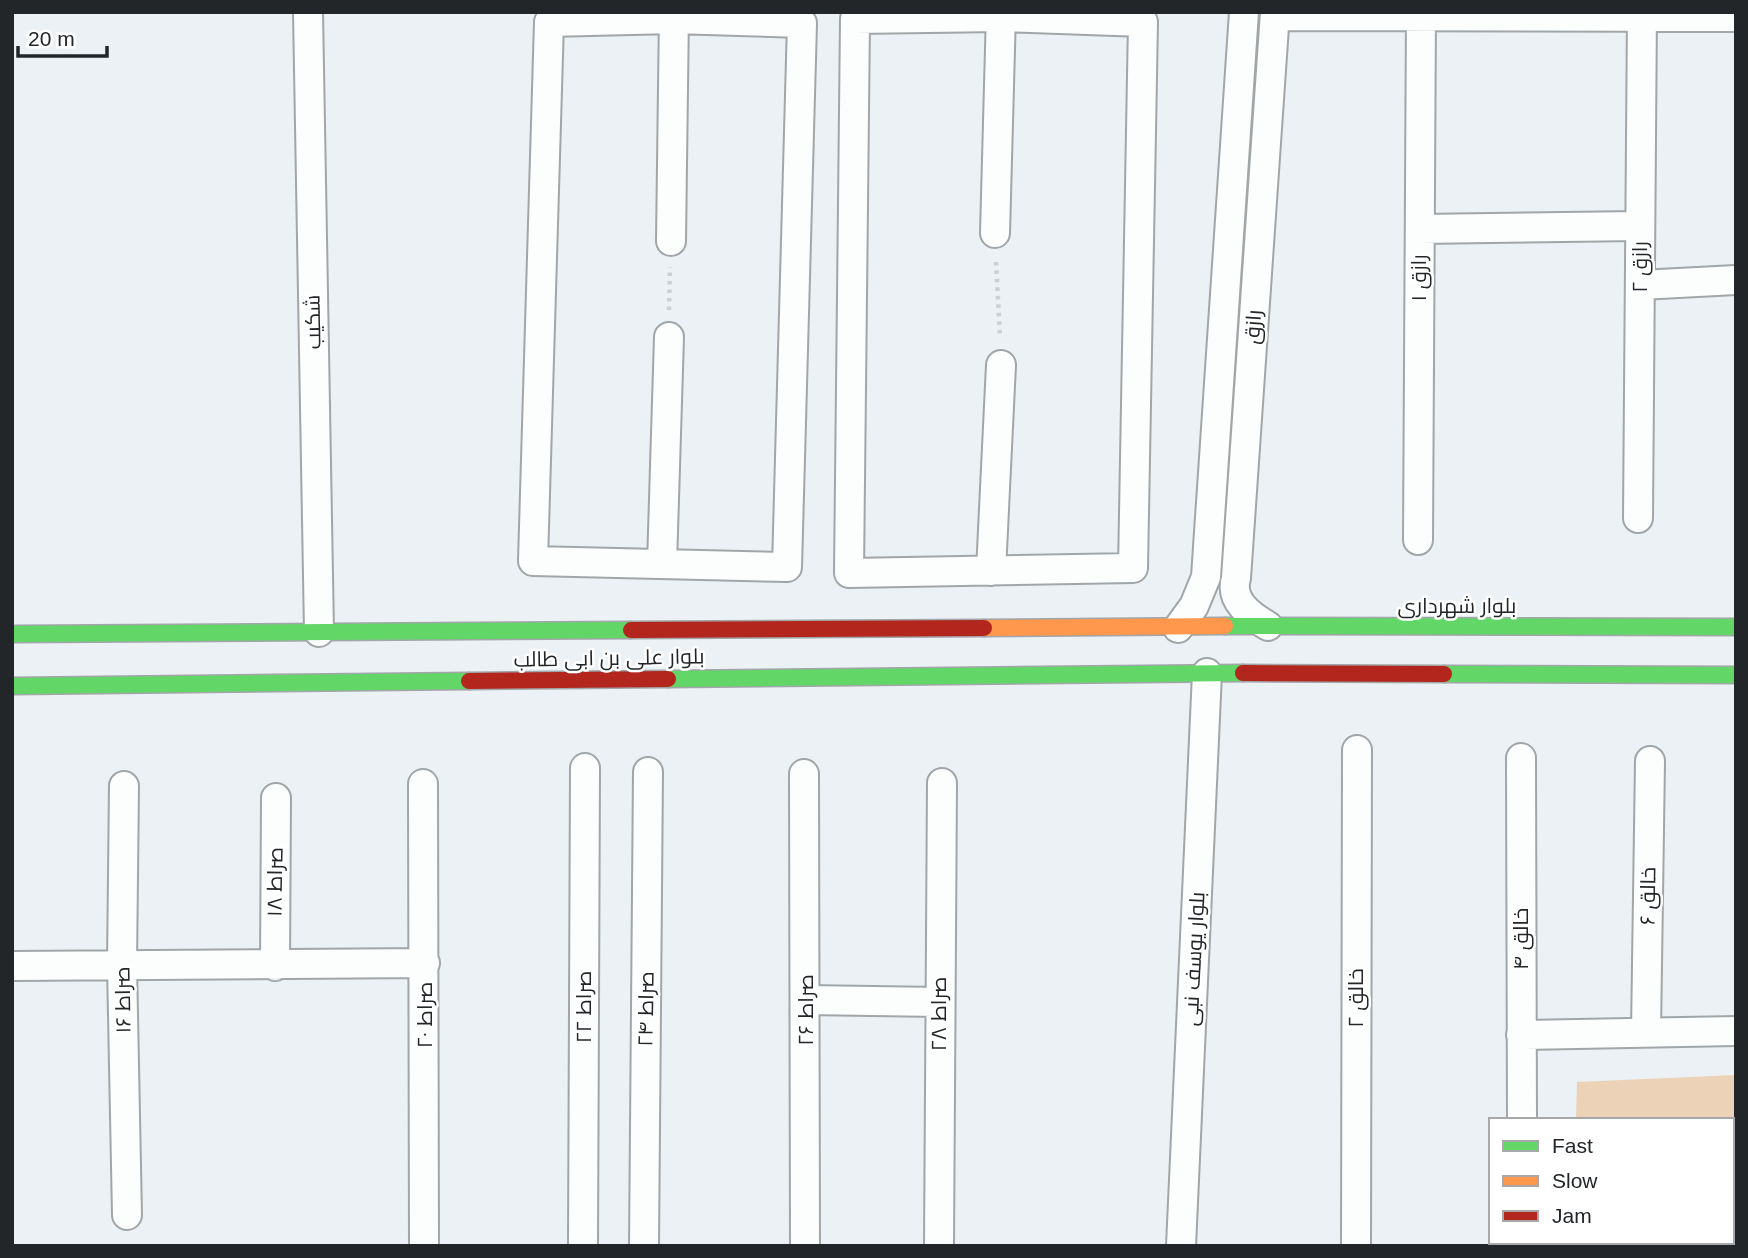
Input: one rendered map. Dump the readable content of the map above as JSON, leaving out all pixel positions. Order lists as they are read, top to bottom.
{
  "streets": {
    "main road": ["بلوار شهرداری", "بلوار علی بن ابی طالب"],
    "street": [
      "رازق ۲",
      "رازق ۱",
      "شکیب",
      "رازق",
      "صراط ۱۸",
      "خالق ۶",
      "خالق ۴",
      "بلوار یوسف نبی",
      "خالق ۲",
      "صراط ۱۶",
      "صراط ۲۲",
      "صراط ۲۴",
      "صراط ۲۶",
      "صراط ۲۸",
      "صراط ۲۰"
    ]
  },
  "crossings": [
    ["شکیب", "بلوار علی بن ابی طالب"],
    ["رازق", "بلوار شهرداری"],
    ["رازق", "بلوار علی بن ابی طالب"],
    ["بلوار شهرداری", "بلوار علی بن ابی طالب"],
    ["بلوار علی بن ابی طالب", "بلوار یوسف نبی"]
  ],
  "legend": ["Fast", "Slow", "Jam"],
  "scale_bar": "20 m"
}
